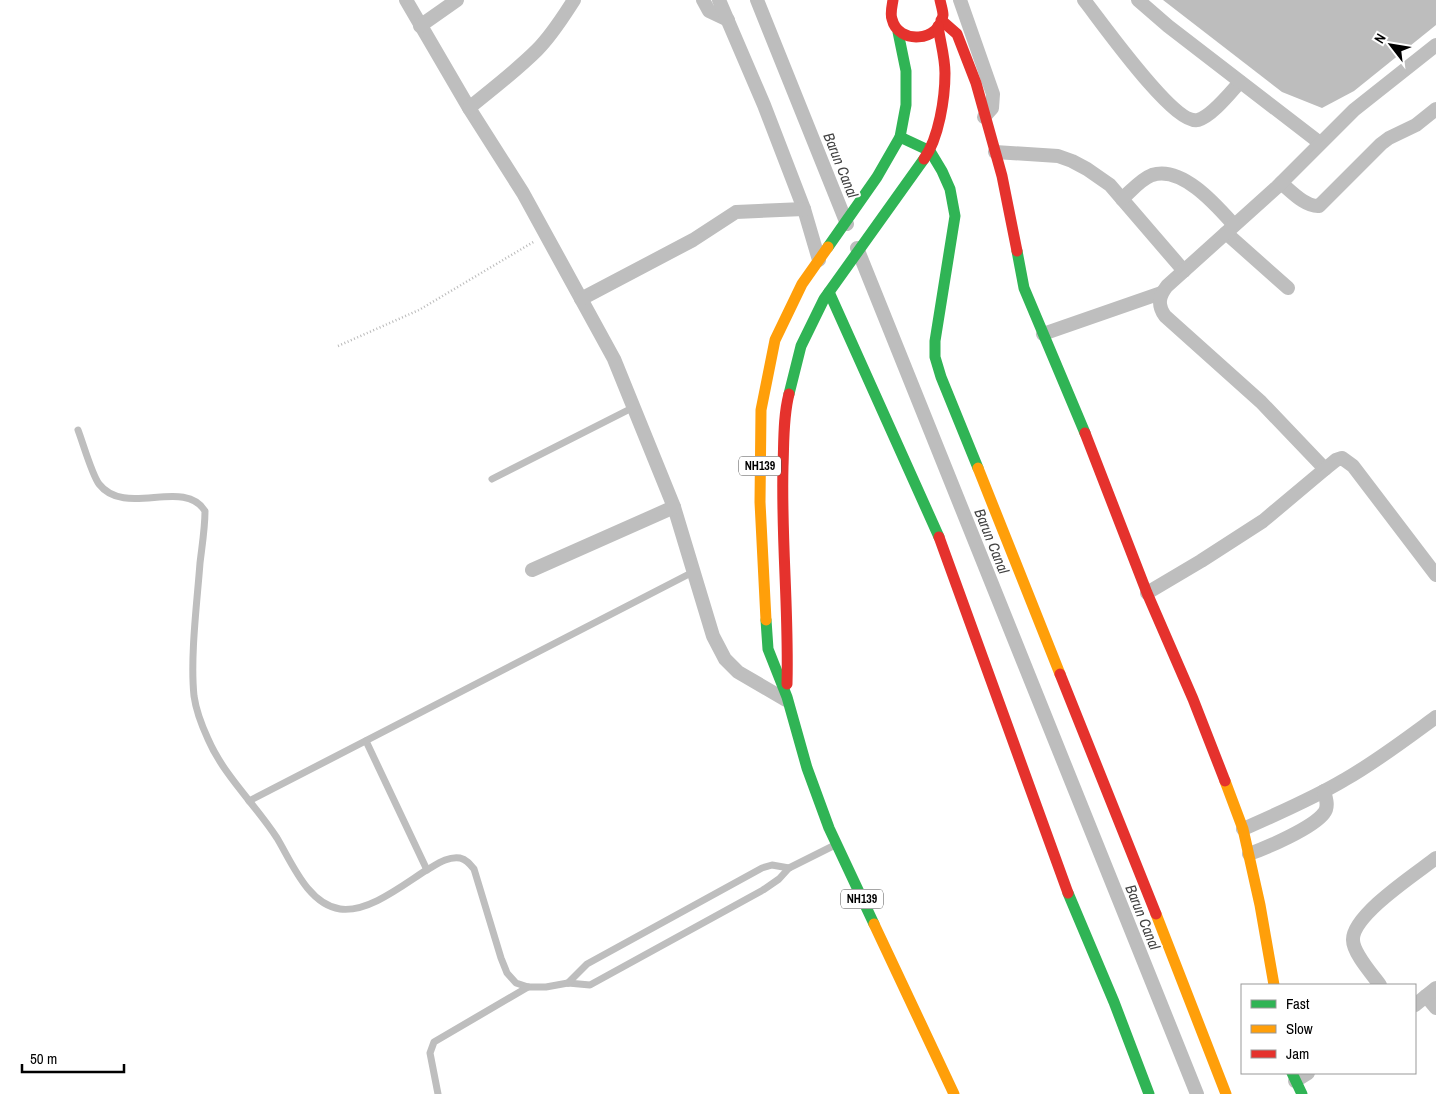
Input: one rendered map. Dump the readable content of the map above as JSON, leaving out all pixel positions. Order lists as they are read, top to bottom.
{
  "streets": {
    "main road": ["NH139"]
  },
  "water": ["Barun Canal"],
  "legend": ["Fast", "Slow", "Jam"],
  "scale_bar": "50 m",
  "north": "top left"
}
